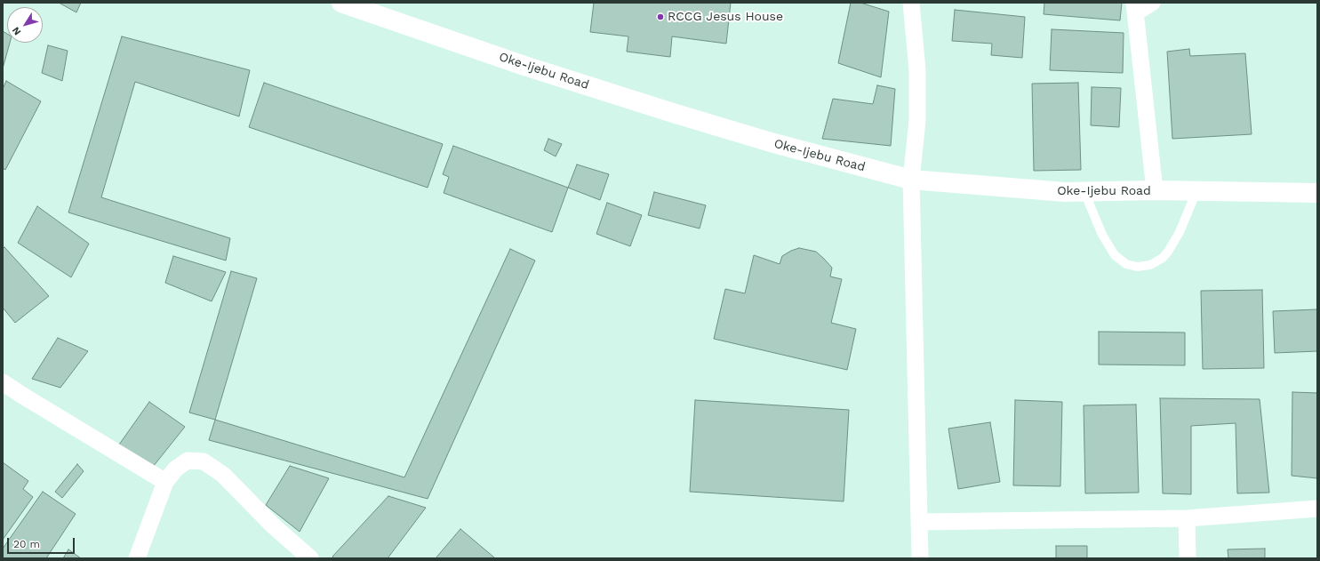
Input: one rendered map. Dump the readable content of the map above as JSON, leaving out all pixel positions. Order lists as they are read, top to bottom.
{
  "streets": {
    "main road": ["Oke-Ijebu Road"]
  },
  "places": ["RCCG Jesus House"],
  "scale_bar": "20 m",
  "north": "bottom left"
}
